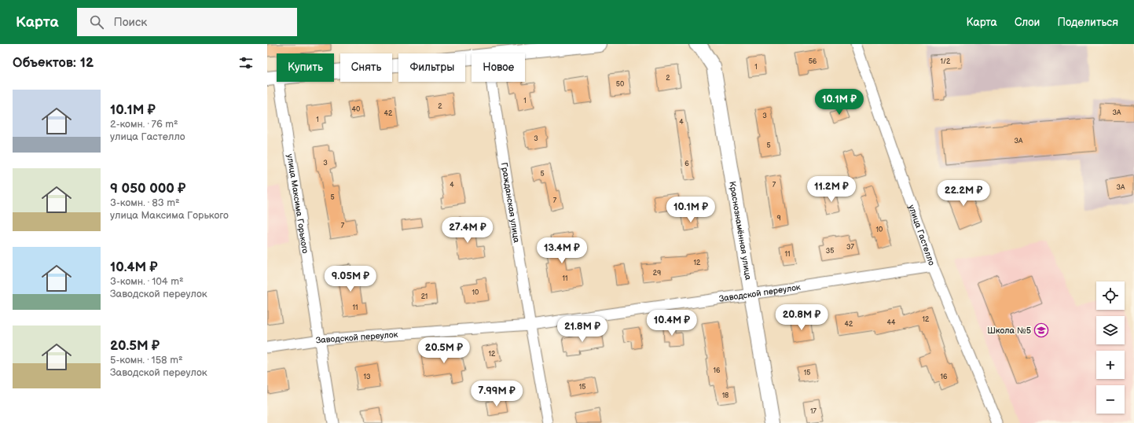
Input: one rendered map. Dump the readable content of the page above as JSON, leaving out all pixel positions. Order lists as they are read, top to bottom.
{
  "streets": {
    "main road": ["Краснознамённая улица"],
    "street": [
      "Гражданская улица",
      "улица Максима Горького",
      "улица Гастелло",
      "Заводской переулок"
    ]
  },
  "crossings": [
    ["Гражданская улица", "Заводской переулок"],
    ["улица Максима Горького", "Заводской переулок"],
    ["Краснознамённая улица", "Заводской переулок"],
    ["улица Гастелло", "Заводской переулок"]
  ],
  "places": {
    "school or university": ["Школа №5"]
  },
  "house_numbers": [
    "56",
    "1/2",
    "1",
    "2",
    "50",
    "1",
    "2",
    "40",
    "3А",
    "42",
    "3",
    "1",
    "4",
    "3",
    "3А",
    "5",
    "3",
    "6",
    "5",
    "4",
    "7",
    "3А",
    "5",
    "7",
    "9",
    "7",
    "10",
    "37",
    "35",
    "11",
    "12",
    "29",
    "11",
    "10",
    "21",
    "11",
    "12",
    "44",
    "42",
    "12",
    "16",
    "15",
    "13",
    "16",
    "15",
    "18",
    "17"
  ],
  "page": {
    "header": "Карта",
    "search": "Поиск",
    "nav": ["Карта", "Слои", "Поделиться"],
    "heading": "Объектов: 12",
    "chip": [
      "Купить",
      "Снять",
      "Фильтры",
      "Новое"
    ],
    "list": [
      {
        "name": "10.1M ₽",
        "note": "2-комн. · 76 m² · улица Гастелло"
      },
      {
        "name": "9 050 000 ₽",
        "note": "3-комн. · 83 m² · улица Максима Горького"
      },
      {
        "name": "10.4M ₽",
        "note": "3-комн. · 104 m² · Заводской переулок"
      },
      {
        "name": "20.5M ₽",
        "note": "5-комн. · 158 m² · Заводской переулок"
      }
    ],
    "price": [
      "10.1M ₽",
      "11.2M ₽",
      "22.2M ₽",
      "10.1M ₽",
      "27.4M ₽",
      "13.4M ₽",
      "9.05M ₽",
      "20.8M ₽",
      "10.4M ₽",
      "21.8M ₽",
      "20.5M ₽",
      "7.99M ₽"
    ],
    "map_buttons": ["+", "−"]
  }
}
